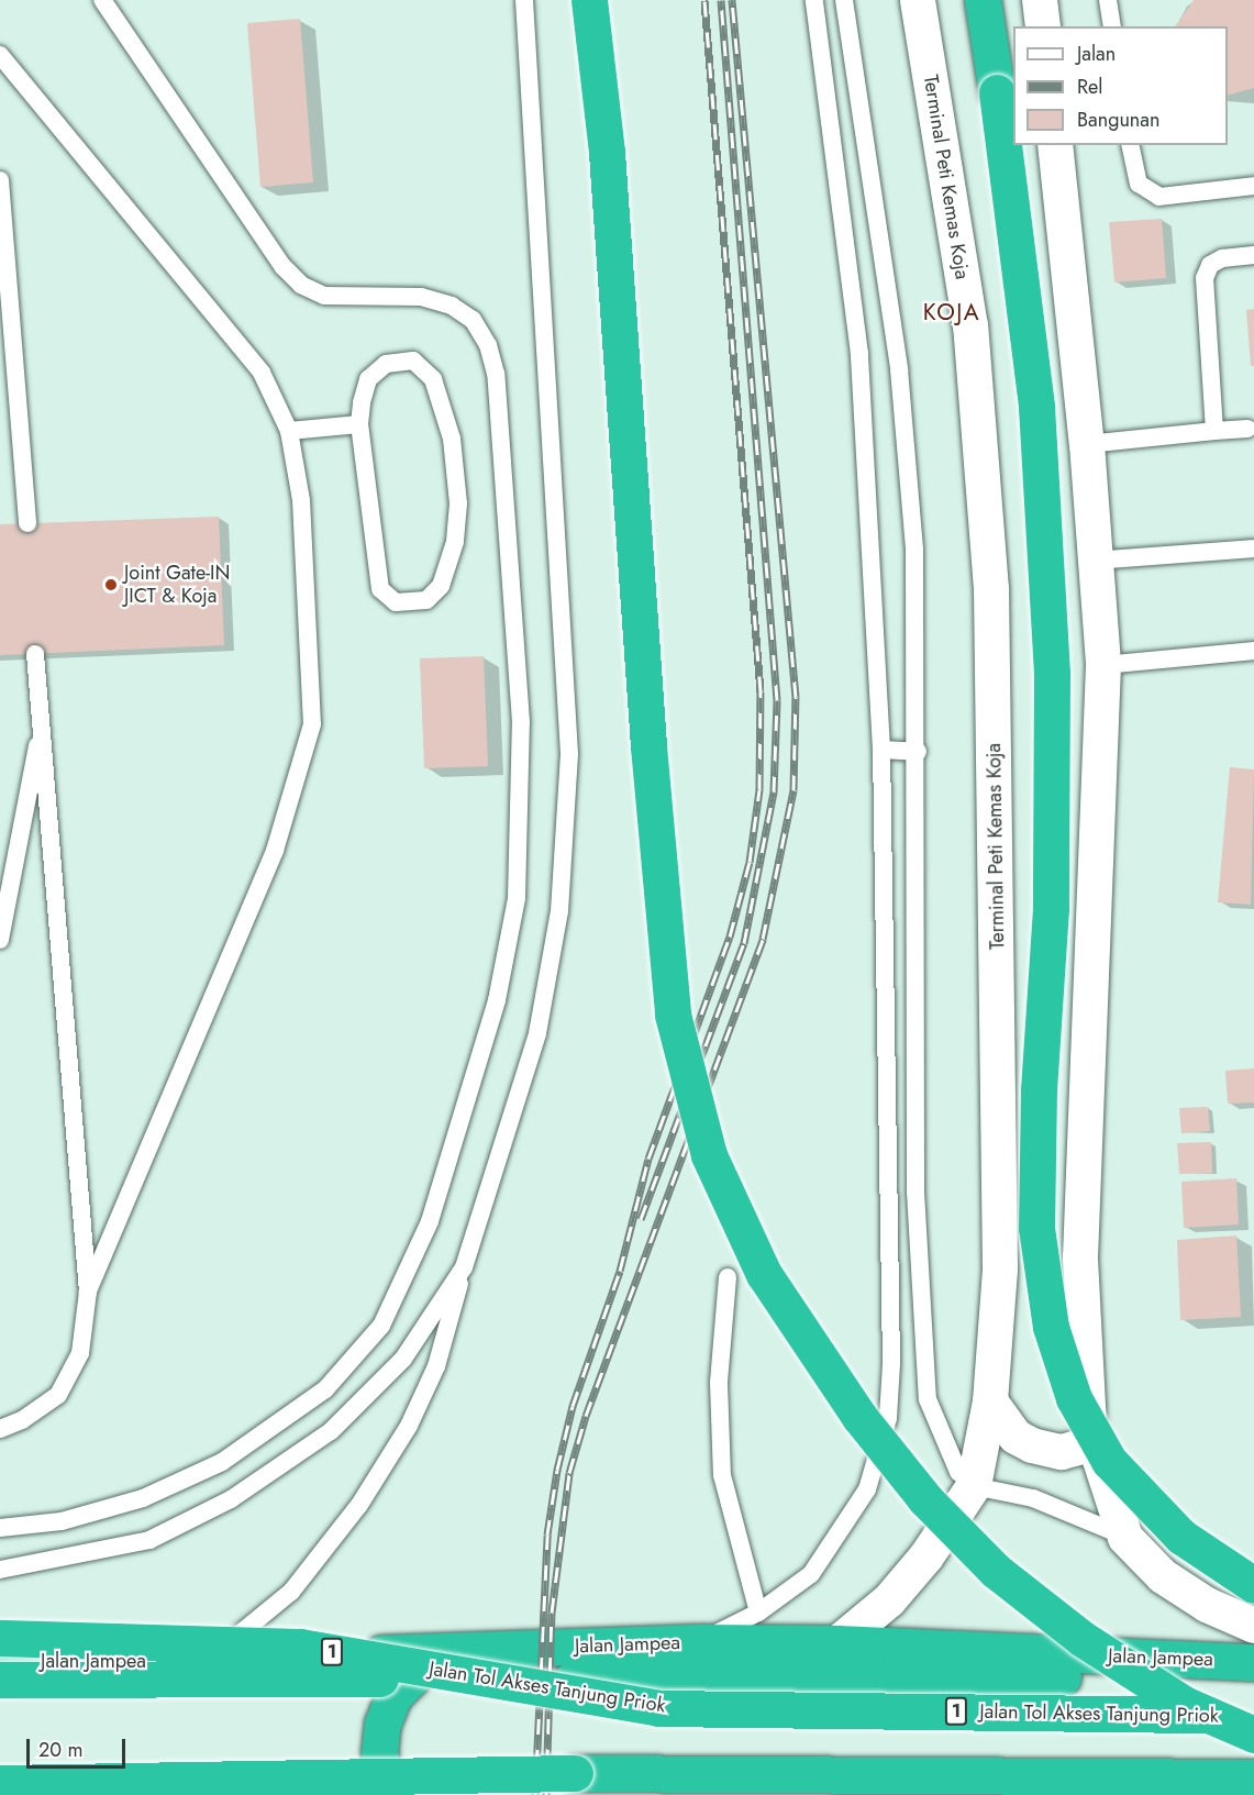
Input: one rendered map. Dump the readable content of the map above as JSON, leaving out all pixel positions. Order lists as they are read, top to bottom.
{
  "streets": {
    "highway": ["Jalan Jampea", "1", "Jalan Tol Akses Tanjung Priok"],
    "street": ["Terminal Peti Kemas Koja"]
  },
  "crossings": [
    ["Terminal Peti Kemas Koja", "Jalan Jampea"]
  ],
  "districts": ["KOJA"],
  "places": ["Joint Gate-IN JICT & Koja"],
  "legend": ["Jalan", "Rel", "Bangunan"],
  "scale_bar": "20 m"
}
